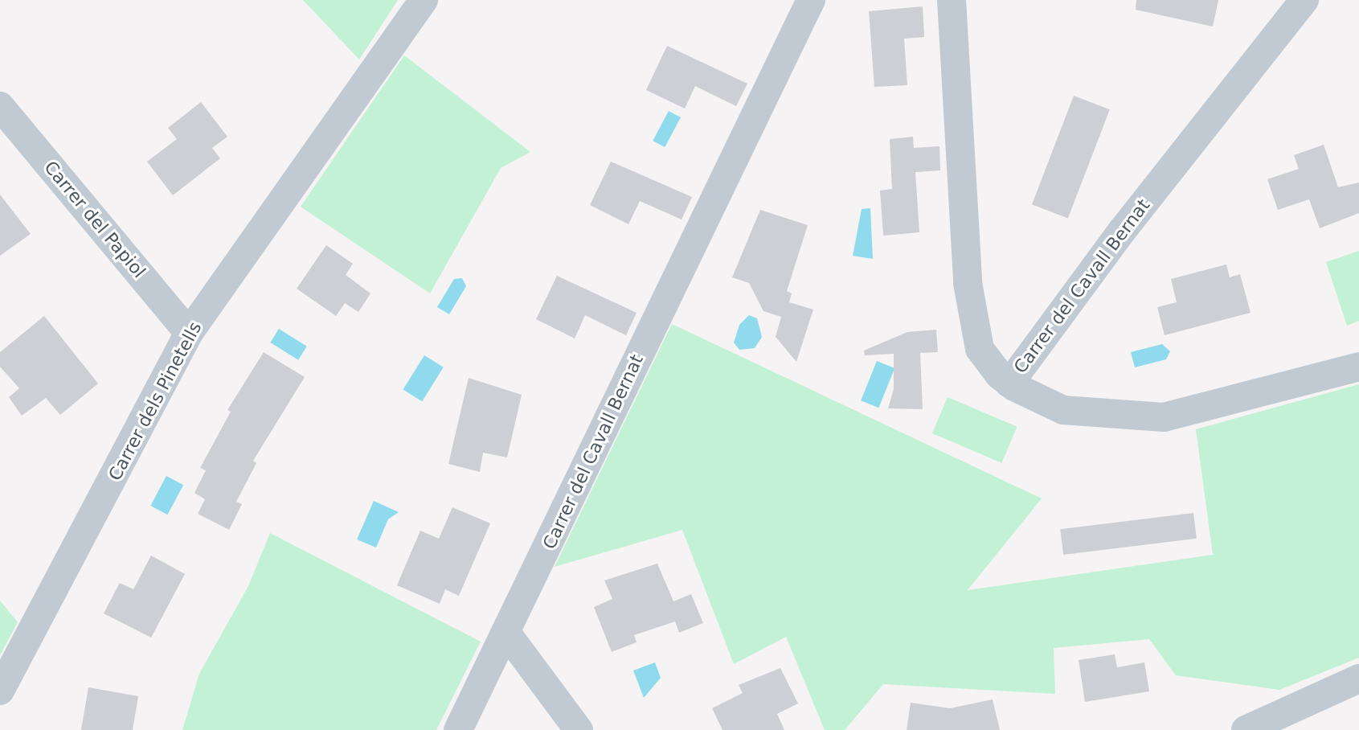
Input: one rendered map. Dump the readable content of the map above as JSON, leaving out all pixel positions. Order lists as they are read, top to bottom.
{
  "streets": {
    "street": ["Carrer del Papiol", "Carrer del Cavall Bernat", "Carrer dels Pinetells"]
  },
  "crossings": [
    ["Carrer del Papiol", "Carrer dels Pinetells"]
  ]
}
